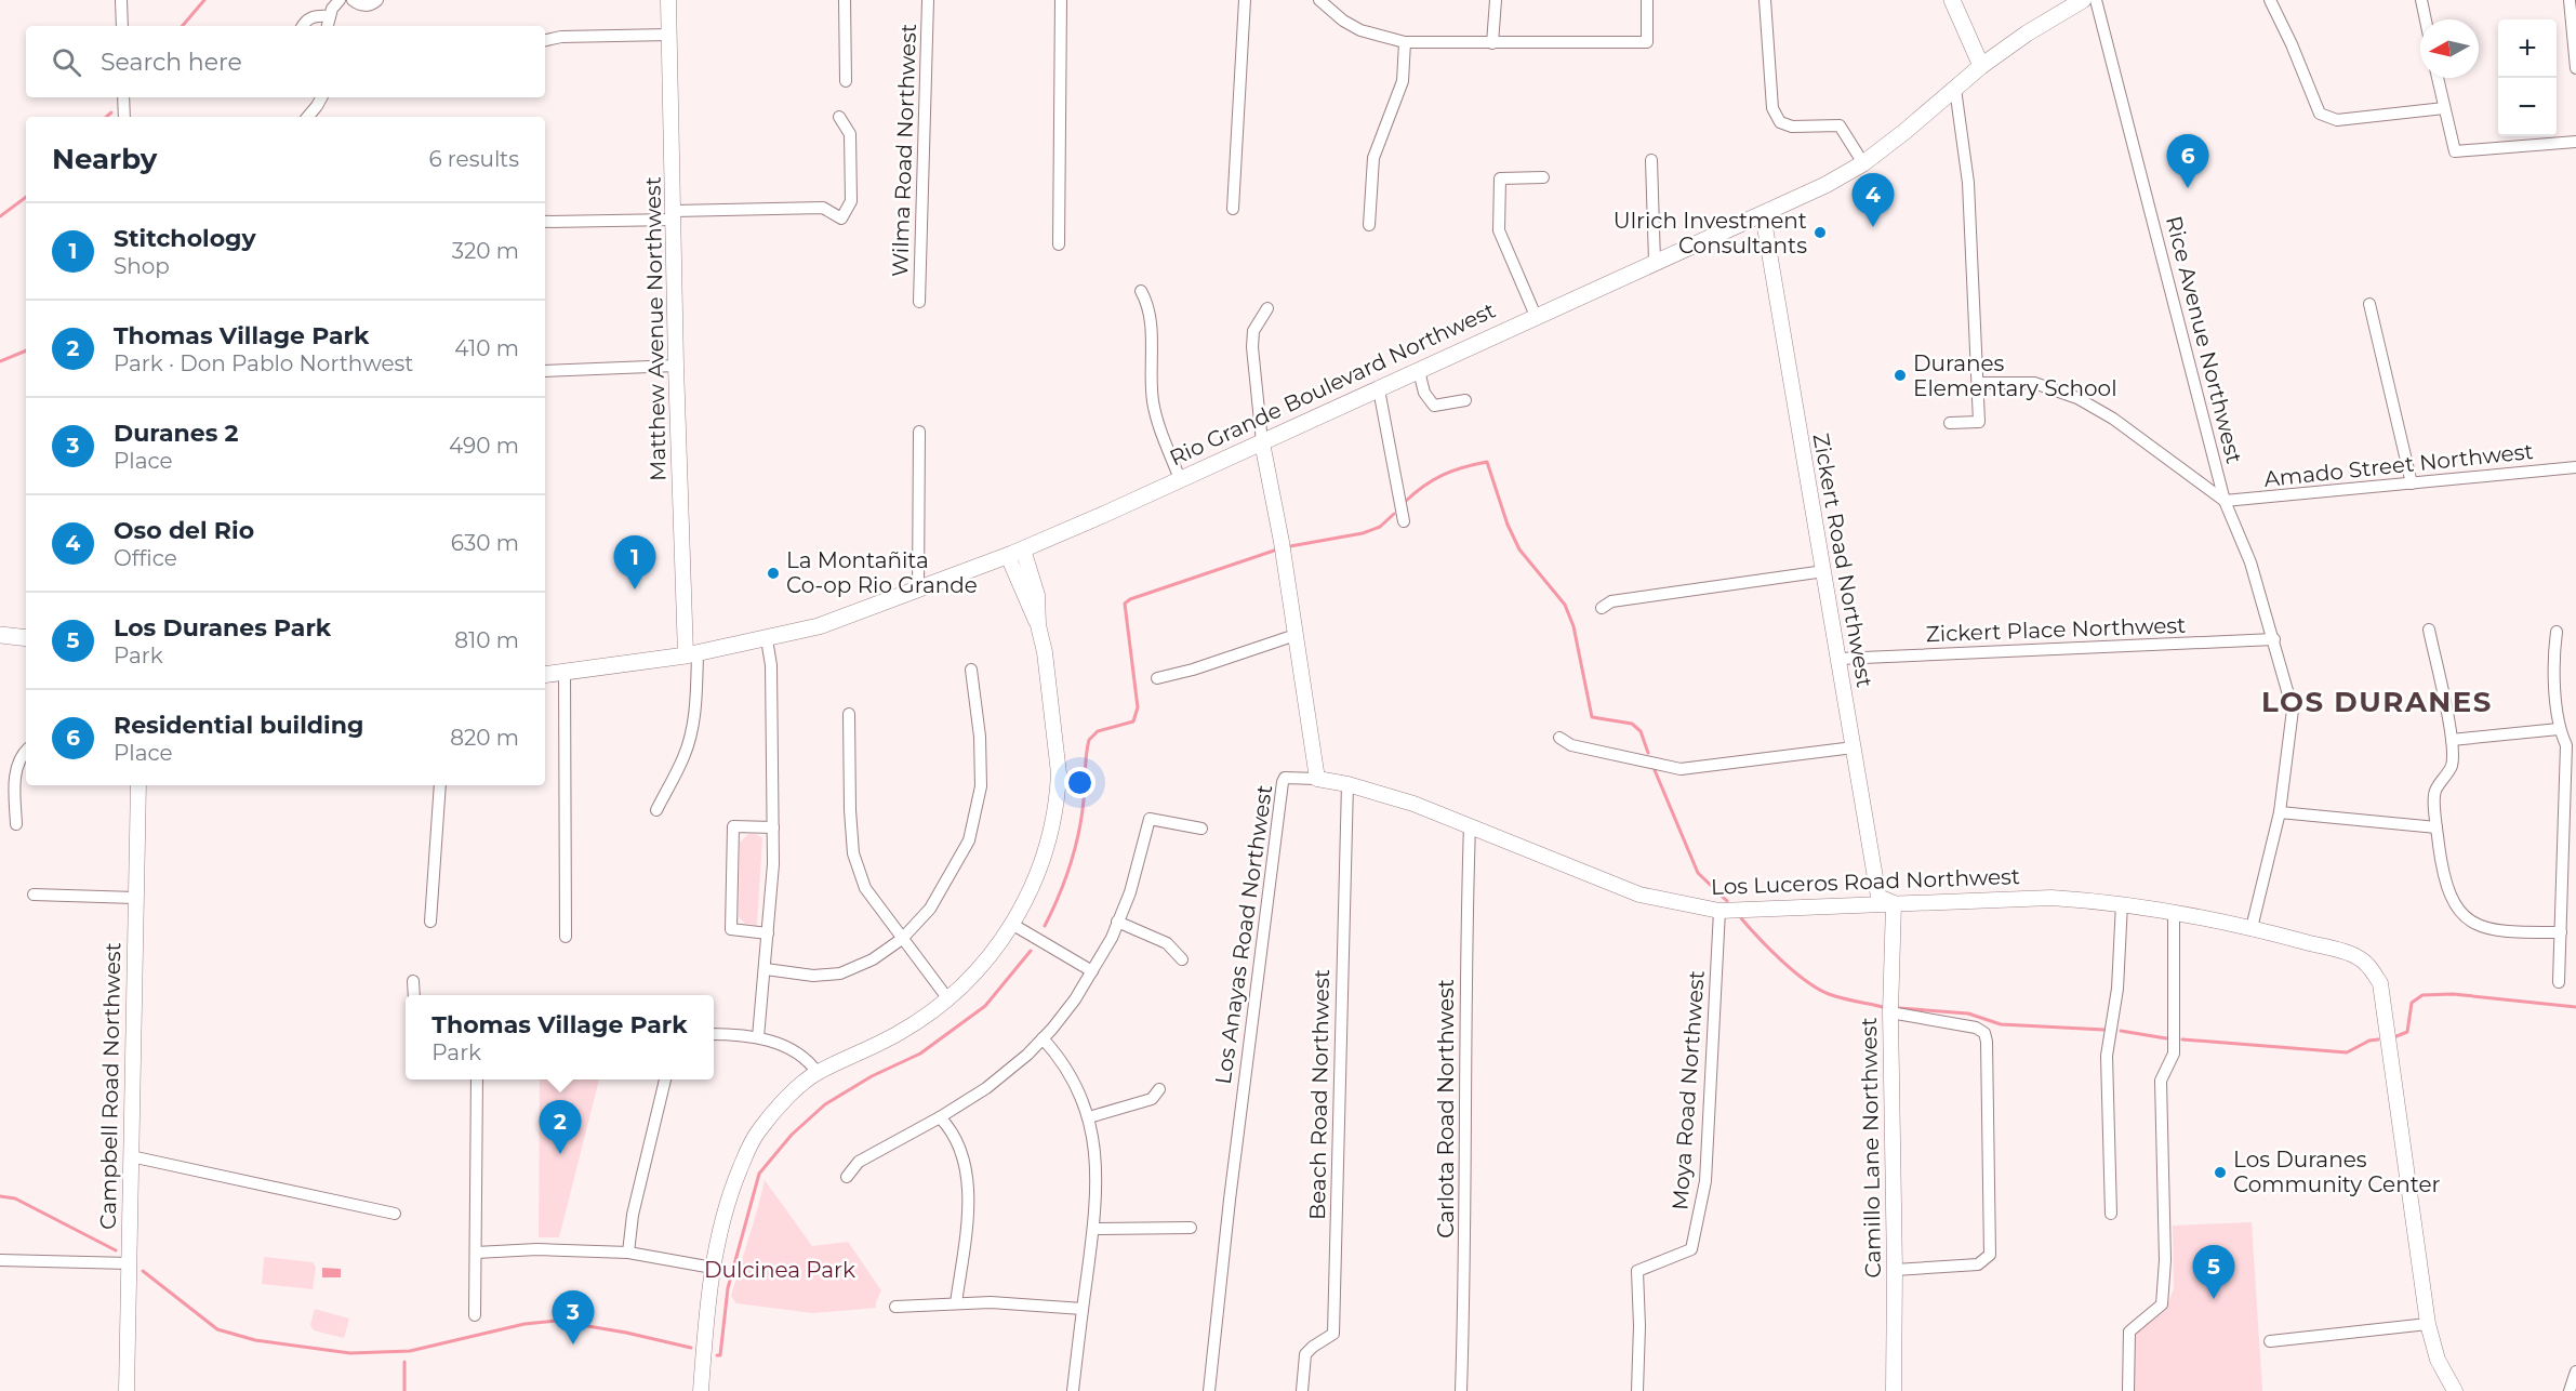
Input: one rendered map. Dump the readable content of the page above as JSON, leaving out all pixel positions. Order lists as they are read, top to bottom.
{
  "streets": {
    "main road": ["Rio Grande Boulevard Northwest"],
    "street": [
      "Wilma Road Northwest",
      "Matthew Avenue Northwest",
      "Rice Avenue Northwest",
      "Amado Street Northwest",
      "Zickert Road Northwest",
      "Zickert Place Northwest",
      "Los Luceros Road Northwest",
      "Los Anayas Road Northwest",
      "Campbell Road Northwest",
      "Moya Road Northwest",
      "Beach Road Northwest",
      "Carlota Road Northwest",
      "Camillo Lane Northwest"
    ]
  },
  "crossings": [
    ["Matthew Avenue Northwest", "Rio Grande Boulevard Northwest"],
    ["Rice Avenue Northwest", "Amado Street Northwest"],
    ["Rice Avenue Northwest", "Zickert Place Northwest"],
    ["Rice Avenue Northwest", "Los Luceros Road Northwest"],
    ["Rio Grande Boulevard Northwest", "Zickert Road Northwest"],
    ["Zickert Road Northwest", "Zickert Place Northwest"],
    ["Zickert Road Northwest", "Los Luceros Road Northwest"],
    ["Zickert Road Northwest", "Camillo Lane Northwest"],
    ["Los Luceros Road Northwest", "Los Anayas Road Northwest"],
    ["Los Luceros Road Northwest", "Moya Road Northwest"],
    ["Los Luceros Road Northwest", "Beach Road Northwest"],
    ["Los Luceros Road Northwest", "Carlota Road Northwest"],
    ["Los Luceros Road Northwest", "Camillo Lane Northwest"]
  ],
  "districts": ["LOS DURANES"],
  "parks": ["Dulcinea Park"],
  "places": [
    "Ulrich Investment Consultants",
    "Duranes Elementary School",
    "La Montañita Co-op Rio Grande",
    "Los Duranes Community Center"
  ],
  "north": "left",
  "page": {
    "map_buttons": ["+", "−"],
    "search": "Search here",
    "heading": ["Nearby", "6 results"],
    "pins": [
      "6",
      "4",
      "1",
      "2",
      "5",
      "3"
    ],
    "list": [
      {
        "mark": "1",
        "name": "Stitchology",
        "note": "Shop",
        "value": "320 m"
      },
      {
        "mark": "2",
        "name": "Thomas Village Park",
        "note": "Park · Don Pablo Northwest",
        "value": "410 m"
      },
      {
        "mark": "3",
        "name": "Duranes 2",
        "note": "Place",
        "value": "490 m"
      },
      {
        "mark": "4",
        "name": "Oso del Rio",
        "note": "Office",
        "value": "630 m"
      },
      {
        "mark": "5",
        "name": "Los Duranes Park",
        "note": "Park",
        "value": "810 m"
      },
      {
        "mark": "6",
        "name": "Residential building",
        "note": "Place",
        "value": "820 m"
      }
    ],
    "popup": ["Thomas Village Park", "Park"]
  }
}
